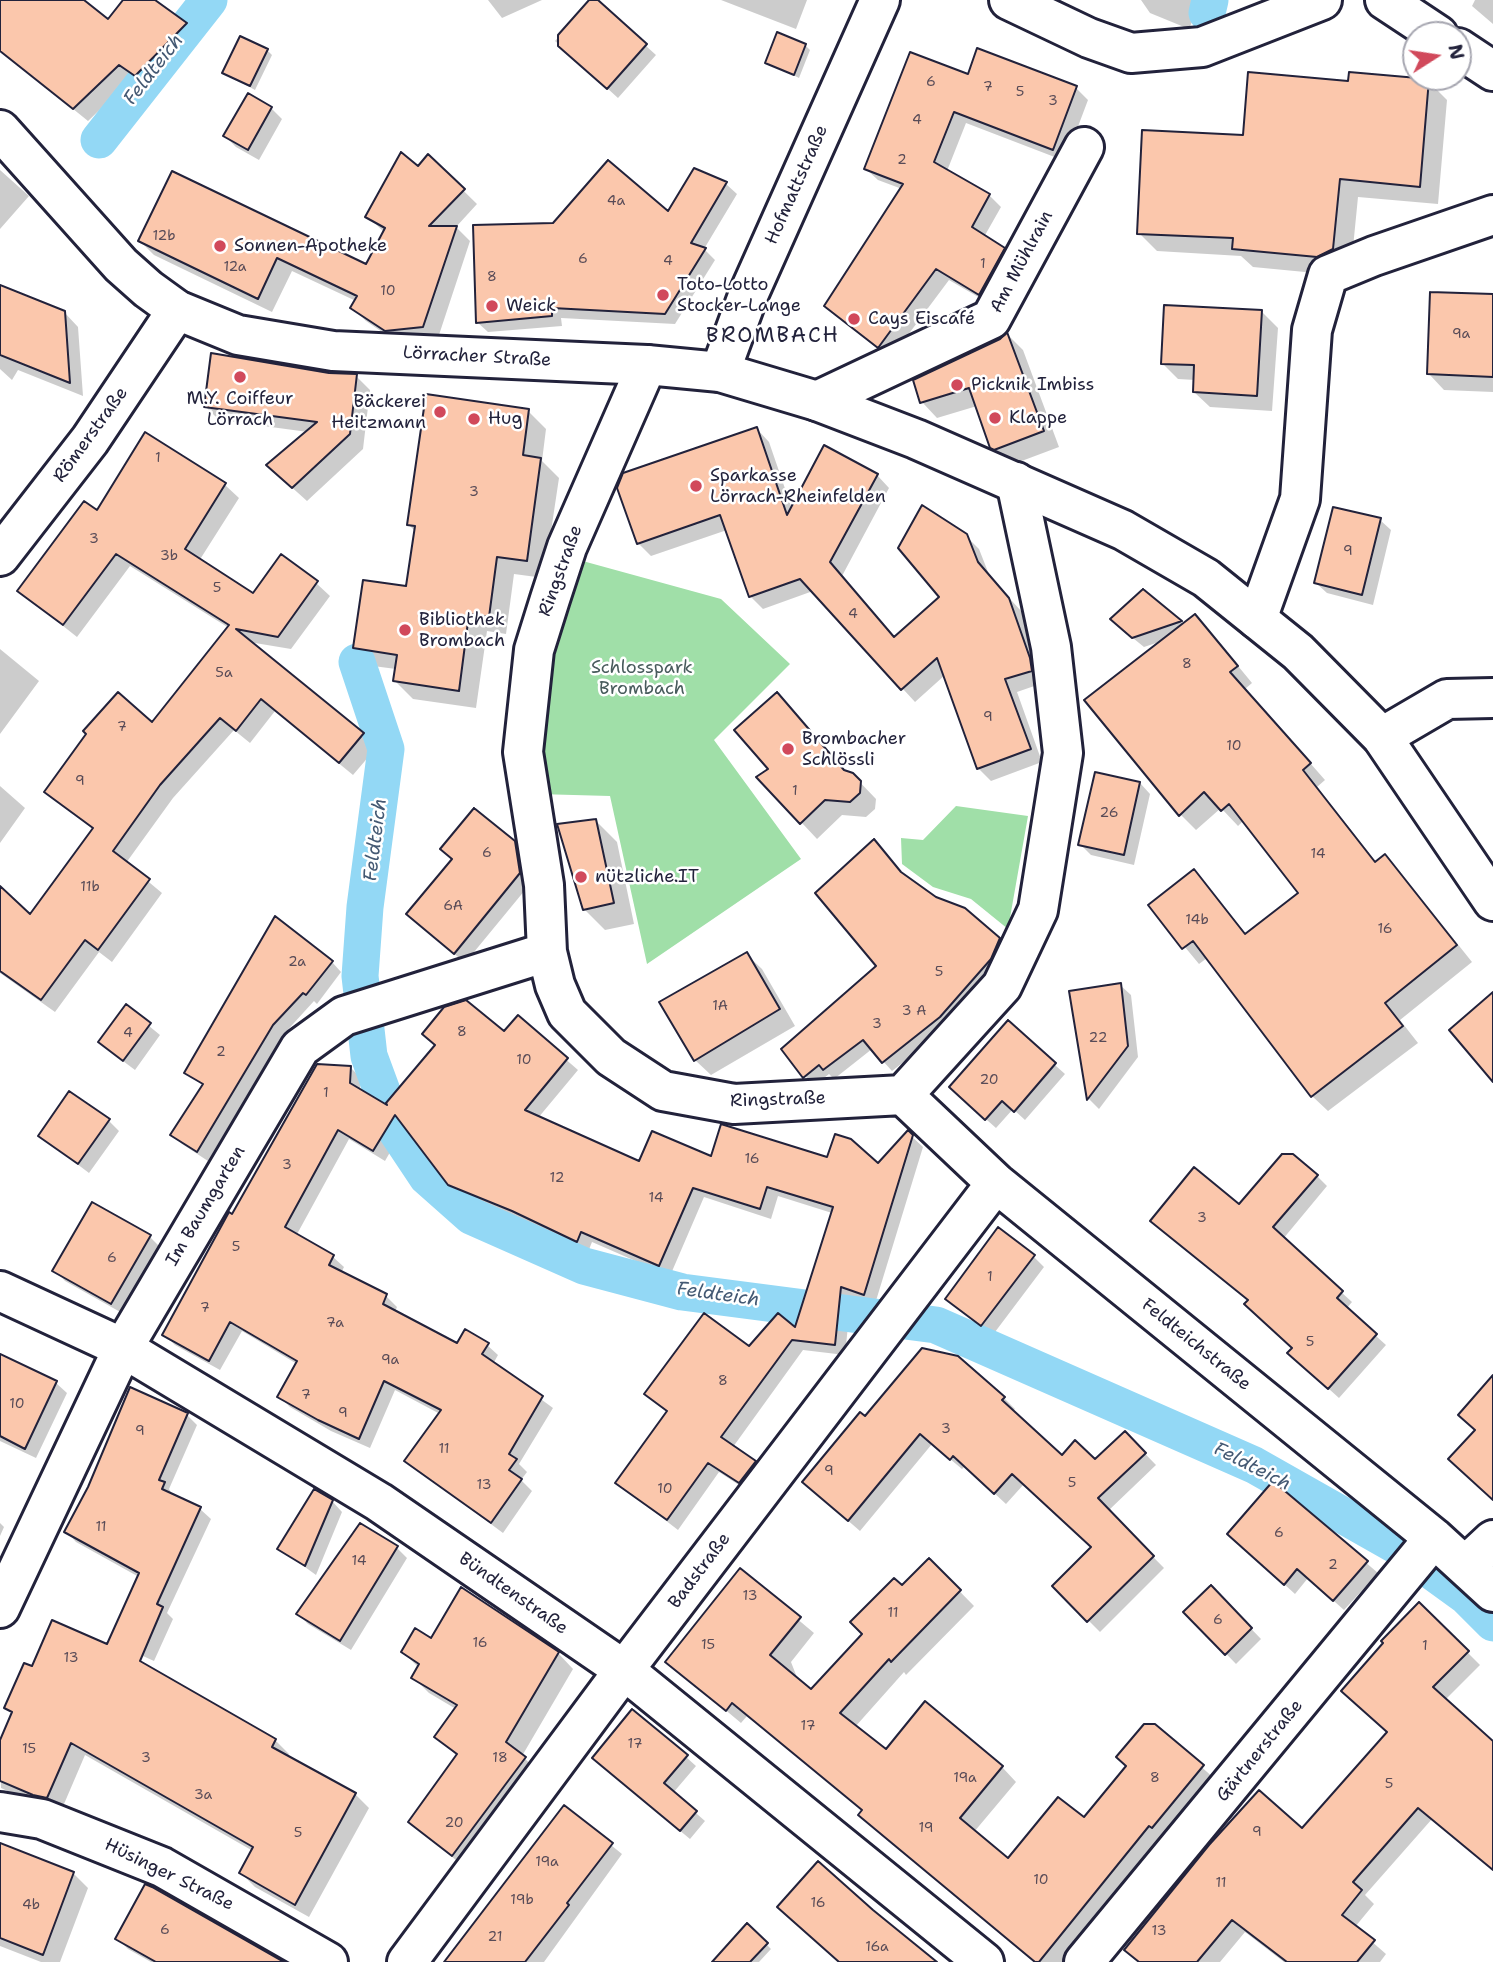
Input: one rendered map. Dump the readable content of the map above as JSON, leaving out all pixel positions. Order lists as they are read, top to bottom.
{
  "streets": {
    "street": [
      "Hofmattstraße",
      "Am Mühlrain",
      "Lörracher Straße",
      "Römerstraße",
      "Ringstraße",
      "Im Baumgarten",
      "Feldteichstraße",
      "Badstraße",
      "Bündtenstraße",
      "Gärtnerstraße",
      "Hüsinger Straße"
    ]
  },
  "crossings": [
    ["Hofmattstraße", "Lörracher Straße"],
    ["Am Mühlrain", "Lörracher Straße"],
    ["Lörracher Straße", "Römerstraße"],
    ["Lörracher Straße", "Ringstraße"],
    ["Ringstraße", "Im Baumgarten"],
    ["Ringstraße", "Feldteichstraße"],
    ["Im Baumgarten", "Bündtenstraße"],
    ["Feldteichstraße", "Badstraße"],
    ["Feldteichstraße", "Gärtnerstraße"],
    ["Badstraße", "Bündtenstraße"]
  ],
  "districts": ["BROMBACH"],
  "water": ["Feldteich"],
  "parks": ["Schlosspark Brombach"],
  "places": [
    "Sonnen-Apotheke",
    "Toto-Lotto Stocker-Lange",
    "Weick",
    "Cays Eiscafé",
    "M.Y. Coiffeur Lörrach",
    "Picknik Imbiss",
    "Bäckerei Heitzmann",
    "Klappe",
    "Hug",
    "Sparkasse Lörrach-Rheinfelden",
    "Bibliothek Brombach",
    "Brombacher Schlössli",
    "nützliche.IT"
  ],
  "house_numbers": [
    "6",
    "7",
    "5",
    "3",
    "4",
    "2",
    "4a",
    "12b",
    "6",
    "4",
    "1",
    "12a",
    "8",
    "10",
    "9a",
    "1",
    "3",
    "3",
    "9",
    "3b",
    "5",
    "4",
    "8",
    "5a",
    "9",
    "7",
    "10",
    "9",
    "1",
    "26",
    "6",
    "14",
    "11b",
    "6A",
    "14b",
    "16",
    "2a",
    "5",
    "1A",
    "3 A",
    "3",
    "8",
    "4",
    "22",
    "2",
    "10",
    "20",
    "1",
    "16",
    "3",
    "12",
    "14",
    "3",
    "5",
    "6",
    "1",
    "7",
    "7a",
    "5",
    "9a",
    "8",
    "7",
    "10",
    "9",
    "3",
    "9",
    "11",
    "9",
    "5",
    "13",
    "10",
    "11",
    "6",
    "14",
    "2",
    "13",
    "11",
    "6",
    "16",
    "15",
    "1",
    "13",
    "17",
    "17",
    "15",
    "3",
    "18",
    "19a",
    "8",
    "5",
    "3a",
    "20",
    "19",
    "9",
    "5",
    "19a",
    "10",
    "11",
    "19b",
    "16",
    "4b",
    "6",
    "13",
    "21",
    "16a"
  ],
  "north": "right"
}
